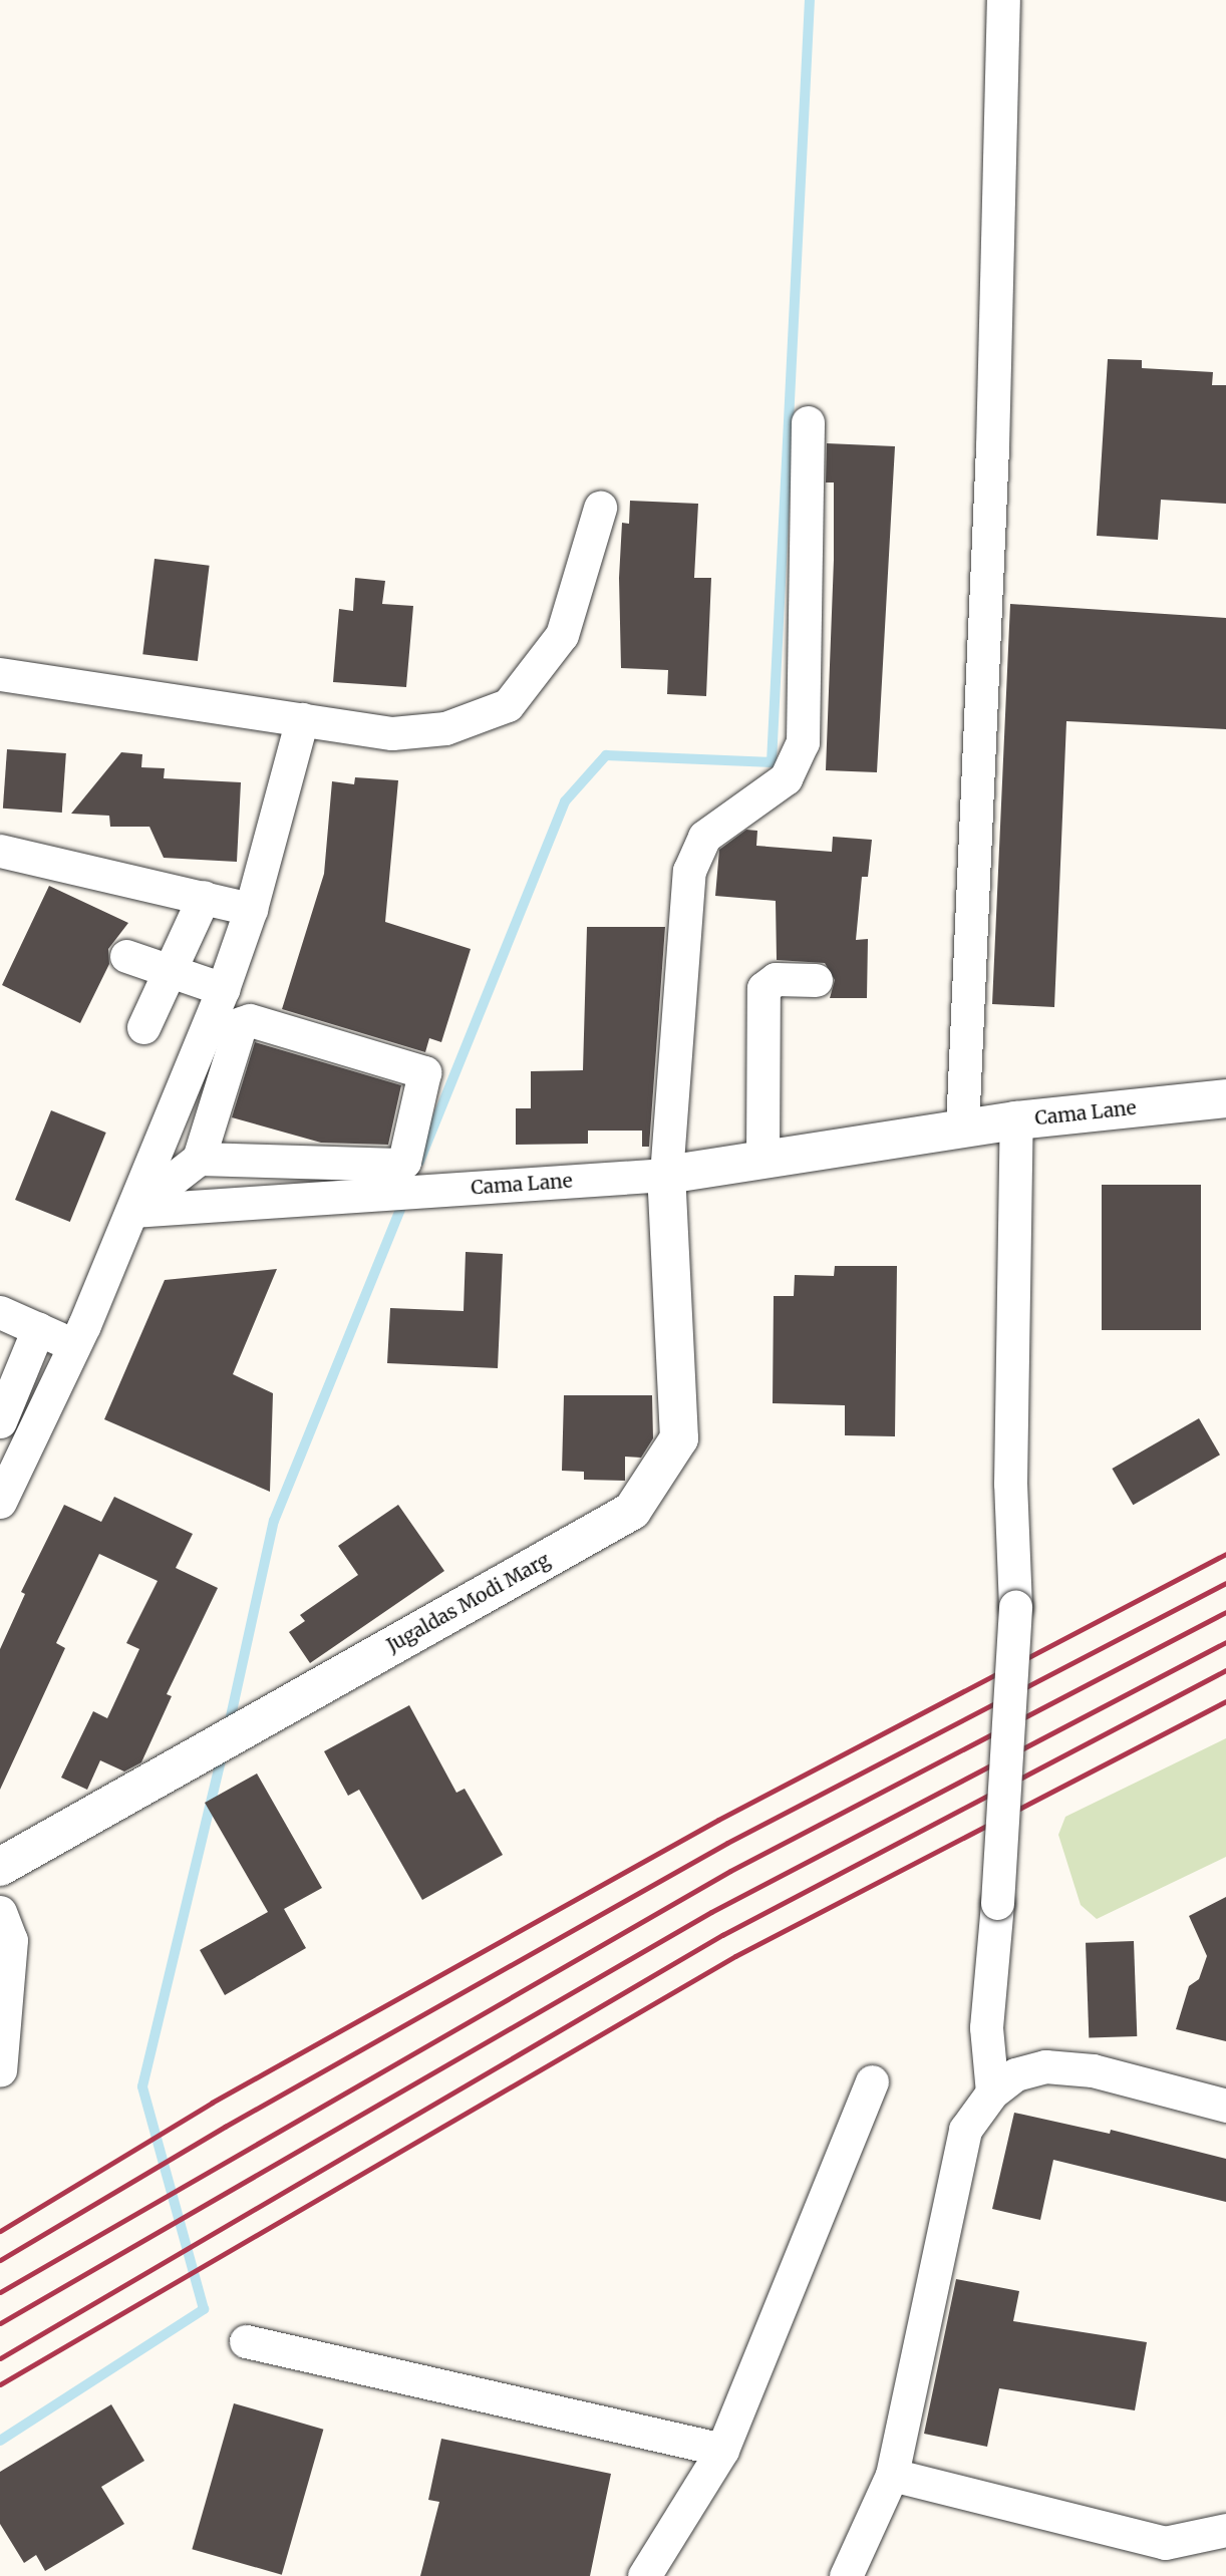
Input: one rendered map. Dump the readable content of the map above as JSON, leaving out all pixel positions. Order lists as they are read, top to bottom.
{
  "streets": {
    "street": ["Cama Lane", "Jugaldas Modi Marg"]
  },
  "crossings": [
    ["Cama Lane", "Jugaldas Modi Marg"]
  ]
}
